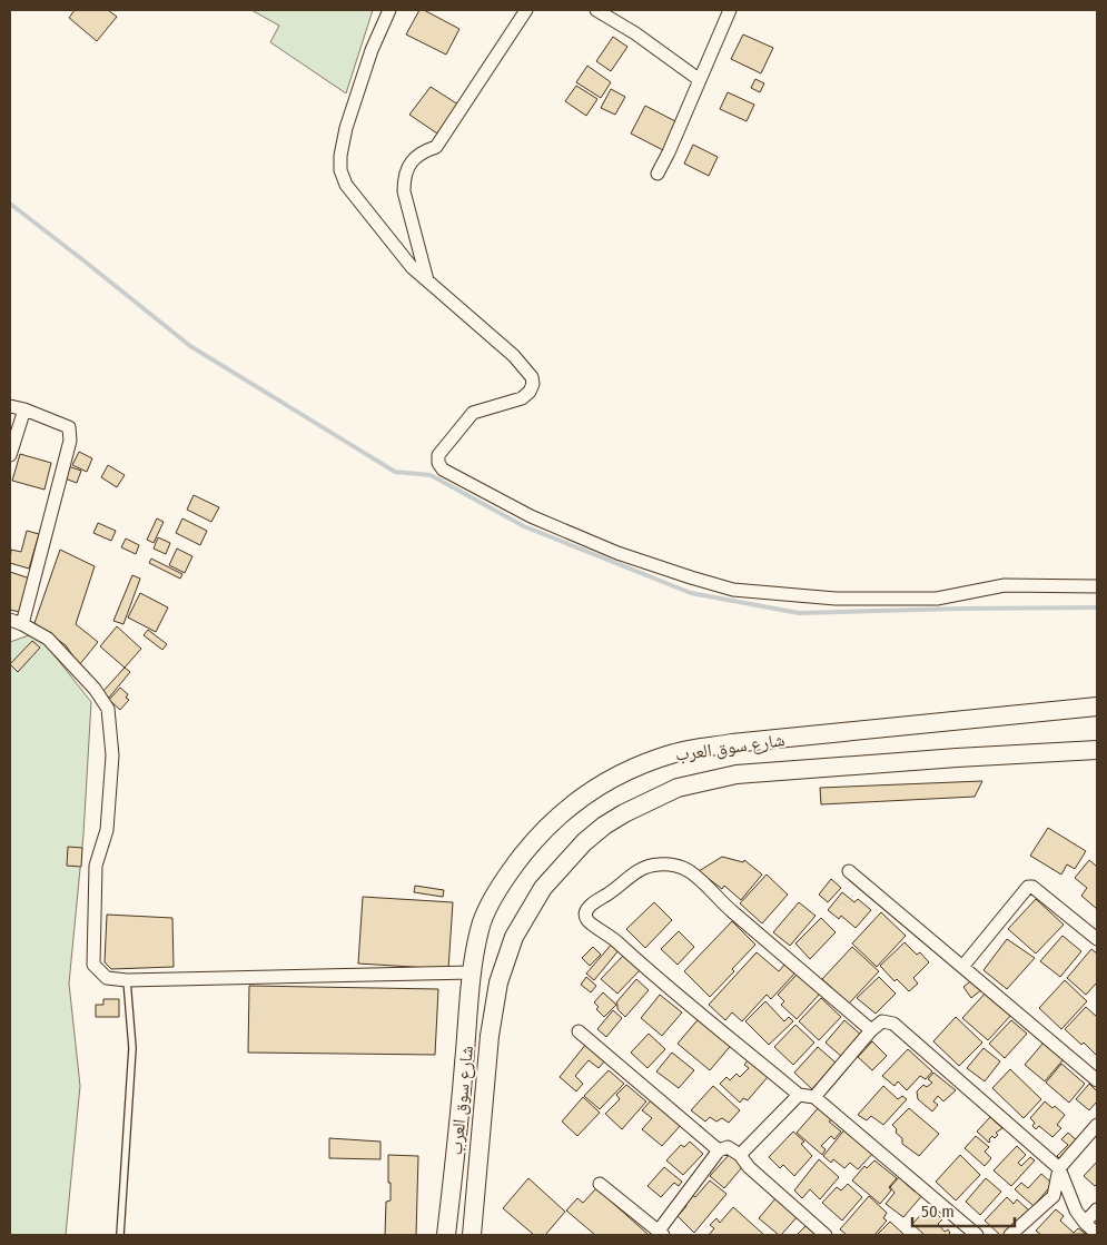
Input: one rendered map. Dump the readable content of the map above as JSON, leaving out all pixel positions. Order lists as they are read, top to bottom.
{
  "streets": {
    "main road": ["شارع سوق العرب"]
  },
  "scale_bar": "50 m"
}
